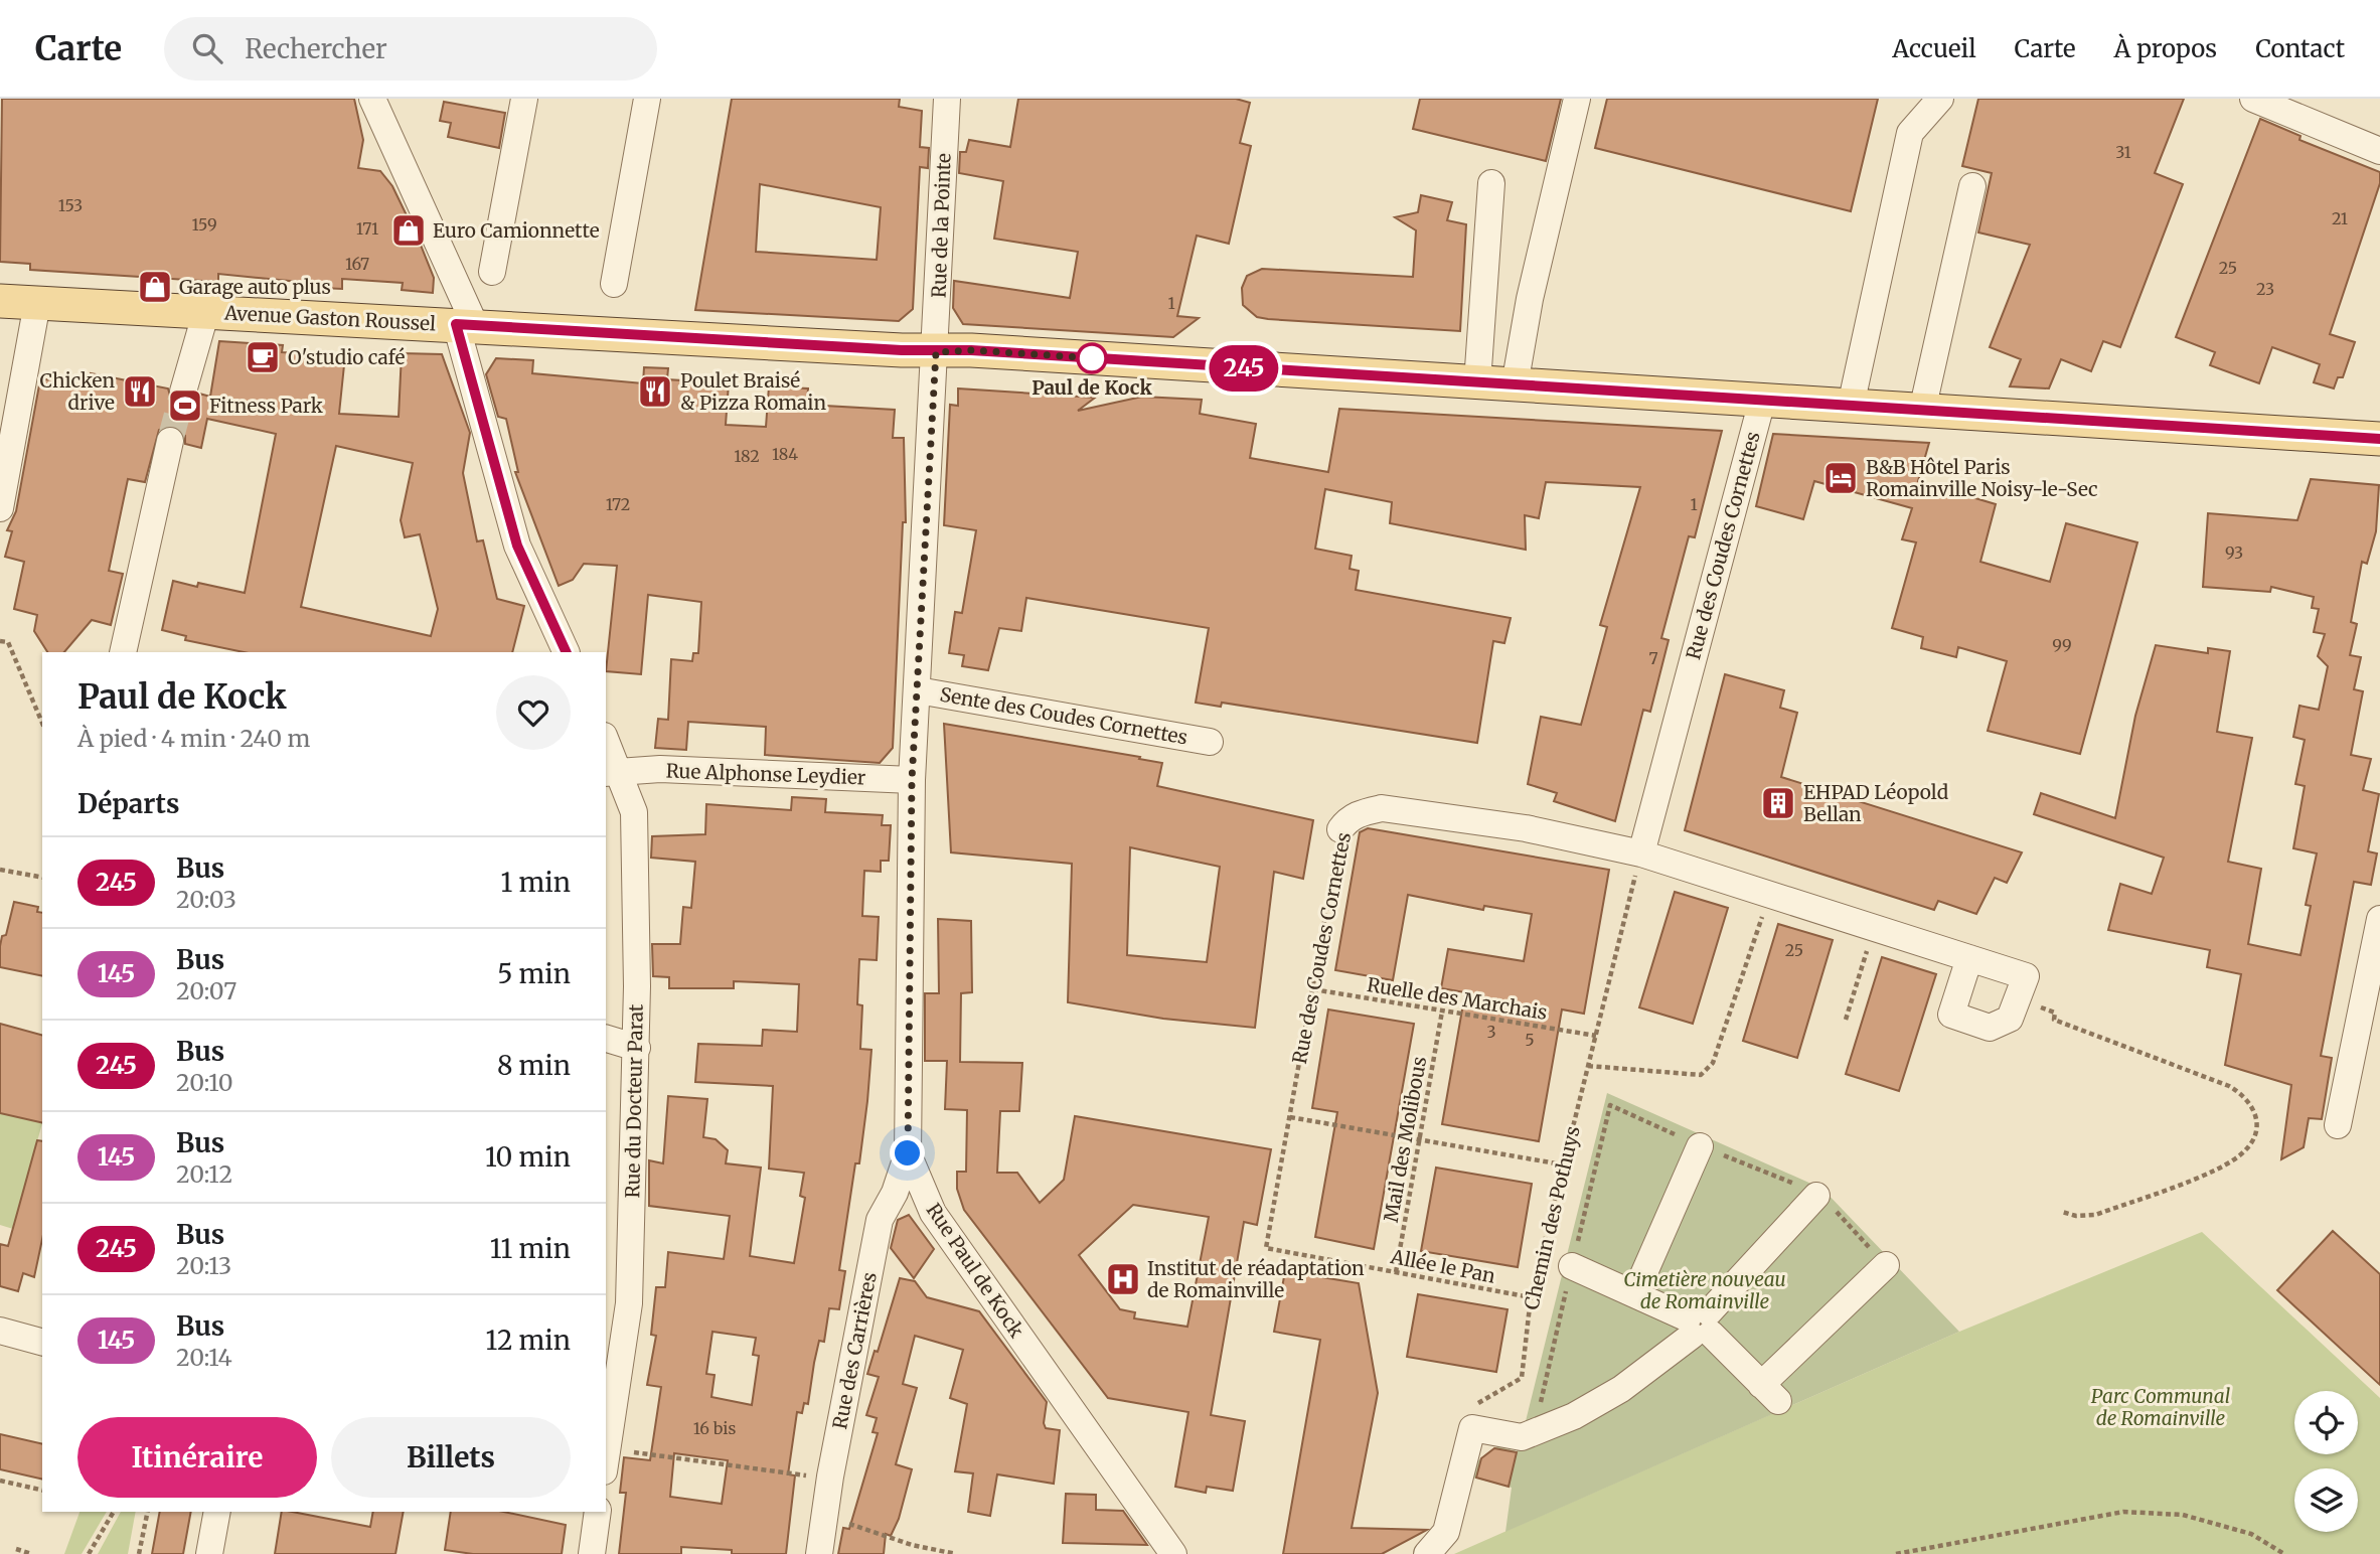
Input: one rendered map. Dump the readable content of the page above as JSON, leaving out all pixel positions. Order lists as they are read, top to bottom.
{
  "streets": {
    "main road": ["Avenue Gaston Roussel"],
    "street": [
      "Rue de la Pointe",
      "Rue des Coudes Cornettes",
      "Sente des Coudes Cornettes",
      "Rue Alphonse Leydier",
      "Rue du Docteur Parat",
      "Rue Paul de Kock",
      "Rue des Carrières"
    ],
    "path": [
      "Ruelle des Marchais",
      "Mail des Molibous",
      "Chemin des Pothuys",
      "Allée le Pan"
    ]
  },
  "crossings": [
    ["Rue de la Pointe", "Avenue Gaston Roussel"],
    ["Rue de la Pointe", "Rue Paul de Kock"],
    ["Avenue Gaston Roussel", "Rue des Coudes Cornettes"],
    ["Avenue Gaston Roussel", "Rue Paul de Kock"],
    ["Rue des Coudes Cornettes", "Ruelle des Marchais"],
    ["Rue des Coudes Cornettes", "Chemin des Pothuys"],
    ["Rue des Coudes Cornettes", "Allée le Pan"],
    ["Sente des Coudes Cornettes", "Rue Paul de Kock"],
    ["Rue Alphonse Leydier", "Rue du Docteur Parat"],
    ["Rue Alphonse Leydier", "Rue Paul de Kock"],
    ["Ruelle des Marchais", "Mail des Molibous"],
    ["Ruelle des Marchais", "Chemin des Pothuys"],
    ["Mail des Molibous", "Allée le Pan"],
    ["Chemin des Pothuys", "Allée le Pan"],
    ["Rue Paul de Kock", "Rue des Carrières"]
  ],
  "parks": ["Cimetière nouveau de Romainville", "Parc Communal de Romainville"],
  "places": {
    "shop": ["Euro Camionnette", "Garage auto plus"],
    "cafe": ["O'studio café"],
    "other": ["Paul de Kock"],
    "restaurant": ["Chicken drive", "Poulet Braisé & Pizza Romain"],
    "sports": ["Fitness Park"],
    "hotel": ["B&B Hôtel Paris Romainville Noisy-le-Sec"],
    "building": ["EHPAD Léopold Bellan"],
    "hospital": ["Institut de réadaptation de Romainville"]
  },
  "lines": ["bus line 245"],
  "house_numbers": [
    "31",
    "153",
    "21",
    "159",
    "171",
    "167",
    "25",
    "23",
    "1",
    "184",
    "182",
    "172",
    "1",
    "93",
    "99",
    "7",
    "25",
    "3",
    "5",
    "16 bis"
  ],
  "page": {
    "header": "Carte",
    "search": "Rechercher",
    "nav": [
      "Accueil",
      "Carte",
      "À propos",
      "Contact"
    ],
    "on_map": "245",
    "heading": [
      ["Paul de Kock", "À pied · 4 min · 240 m"],
      "Départs"
    ],
    "list": [
      {
        "mark": "245",
        "name": "Bus",
        "note": "20:03",
        "value": "1 min"
      },
      {
        "mark": "145",
        "name": "Bus",
        "note": "20:07",
        "value": "5 min"
      },
      {
        "mark": "245",
        "name": "Bus",
        "note": "20:10",
        "value": "8 min"
      },
      {
        "mark": "145",
        "name": "Bus",
        "note": "20:12",
        "value": "10 min"
      },
      {
        "mark": "245",
        "name": "Bus",
        "note": "20:13",
        "value": "11 min"
      },
      {
        "mark": "145",
        "name": "Bus",
        "note": "20:14",
        "value": "12 min"
      }
    ],
    "buttons": ["Itinéraire", "Billets"]
  }
}
